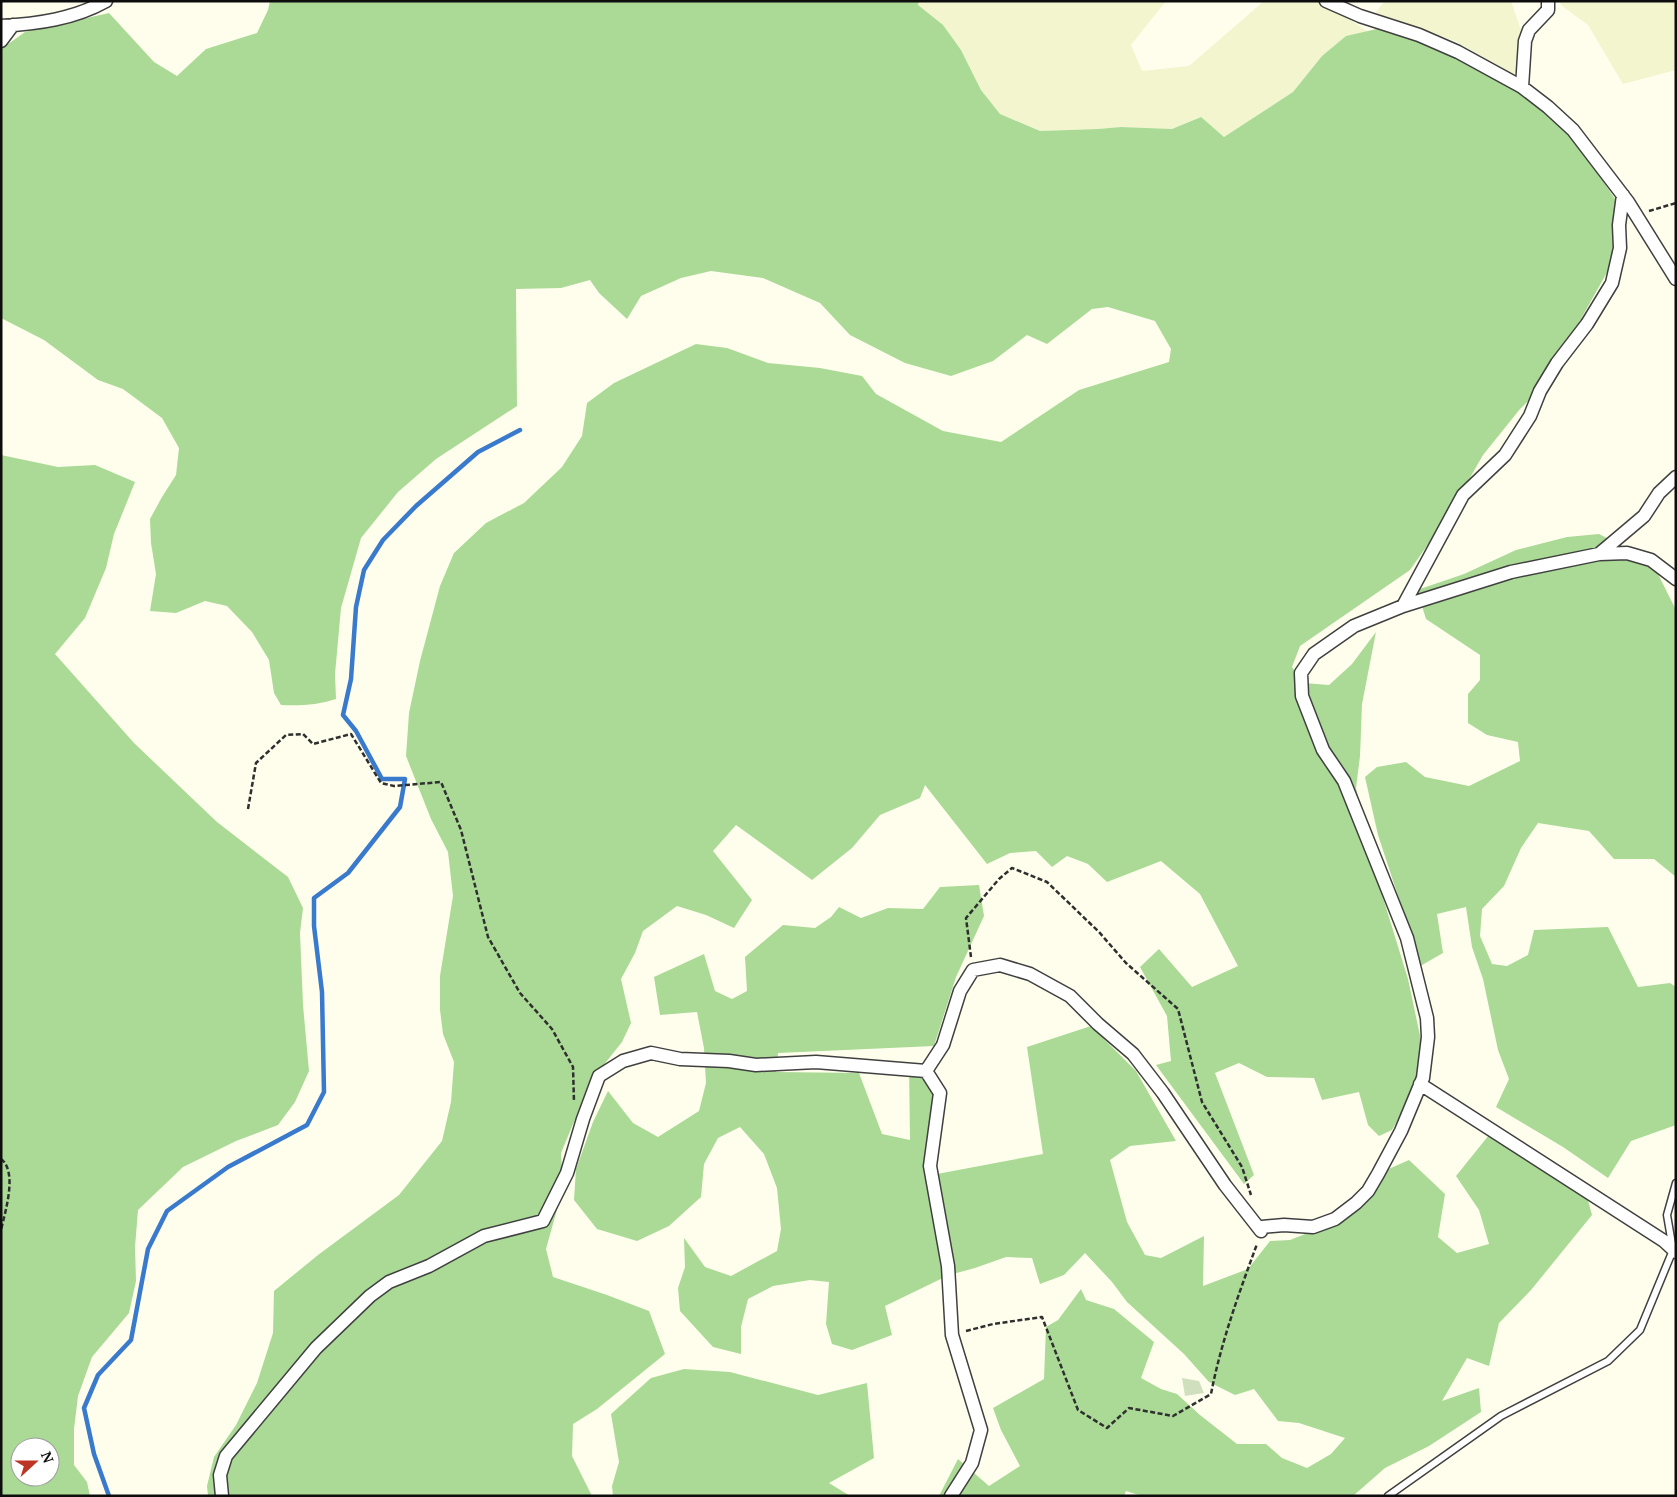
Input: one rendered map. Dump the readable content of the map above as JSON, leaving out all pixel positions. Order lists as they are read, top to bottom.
{
  "north": "right"
}
